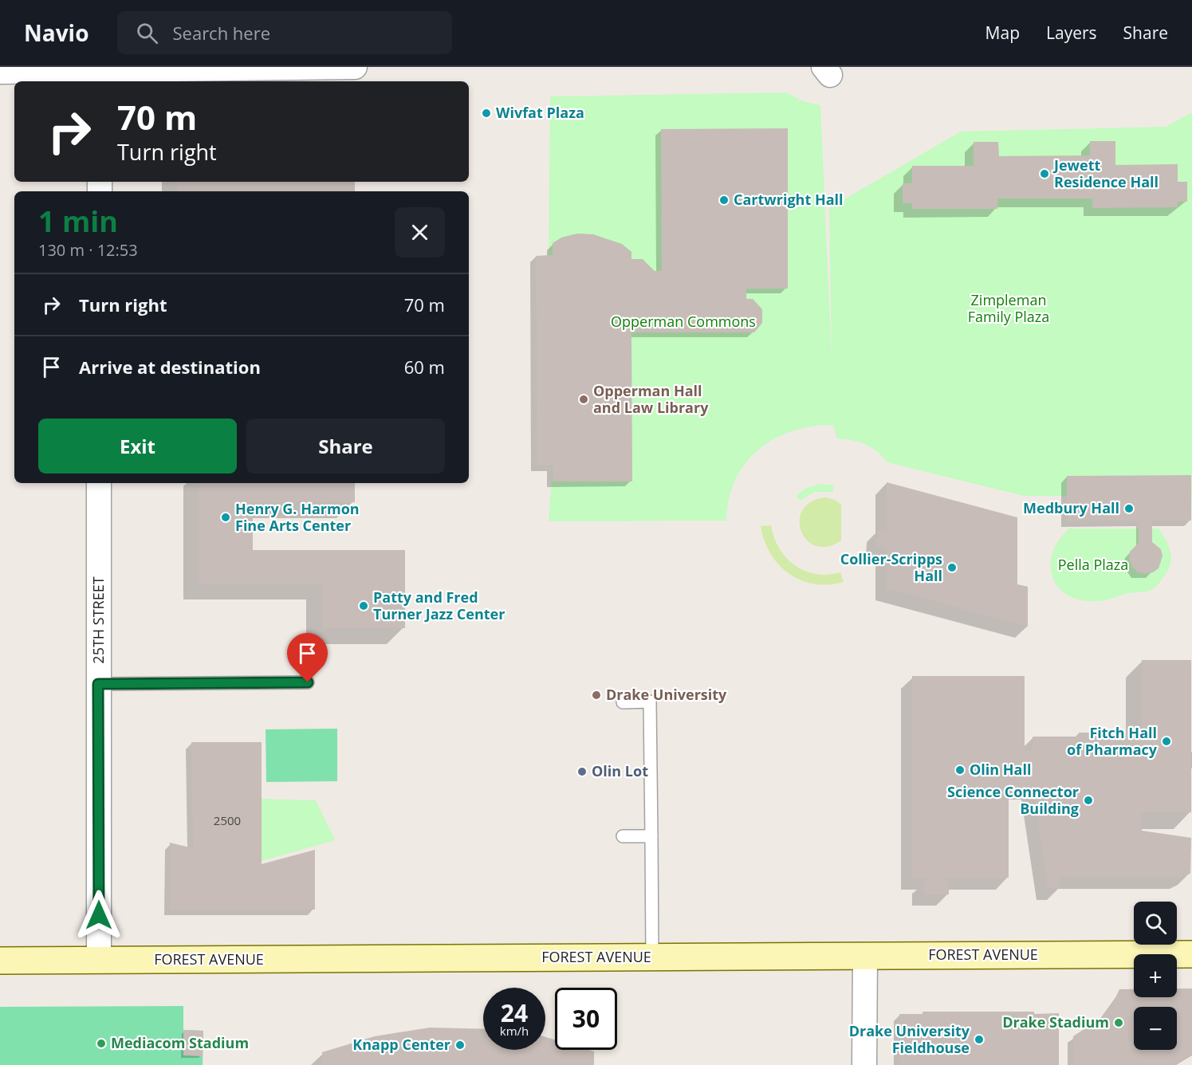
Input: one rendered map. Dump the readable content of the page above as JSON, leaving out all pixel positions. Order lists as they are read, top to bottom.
{
  "streets": {
    "main road": ["FOREST AVENUE"],
    "street": ["25TH STREET"]
  },
  "crossings": [
    ["25TH STREET", "FOREST AVENUE"]
  ],
  "parks": ["Zimpleman Family Plaza", "Opperman Commons", "Pella Plaza"],
  "places": [
    "Wivfat Plaza",
    "Jewett Residence Hall",
    "Cartwright Hall",
    "Opperman Hall and Law Library",
    "Medbury Hall",
    "Henry G. Harmon Fine Arts Center",
    "Collier-Scripps Hall",
    "Patty and Fred Turner Jazz Center",
    "Drake University",
    "Fitch Hall of Pharmacy",
    "Olin Hall",
    "Olin Lot",
    "Science Connector Building",
    "Drake Stadium",
    "Drake University Fieldhouse",
    "Mediacom Stadium",
    "Knapp Center"
  ],
  "house_numbers": ["2500"],
  "page": {
    "header": "Navio",
    "search": "Search here",
    "nav": ["Map", "Layers", "Share"],
    "turn": ["70 m", "Turn right"],
    "heading": ["1 min", "130 m · 12:53"],
    "list": [
      {
        "name": "Turn right",
        "value": "70 m"
      },
      {
        "name": "Arrive at destination",
        "value": "60 m"
      }
    ],
    "buttons": ["Exit", "Share"],
    "map_buttons": ["+", "−"],
    "speed": "24 km/h",
    "limit": "30"
  }
}
